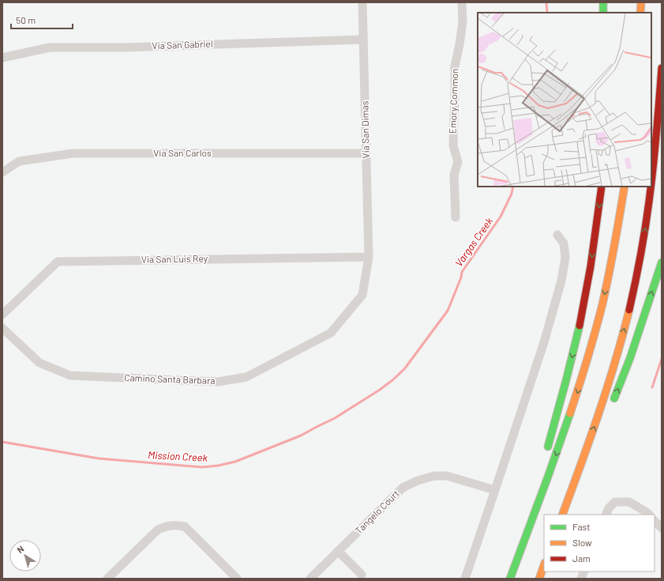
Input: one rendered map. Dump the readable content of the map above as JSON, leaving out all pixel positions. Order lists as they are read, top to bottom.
{
  "streets": {
    "street": [
      "Via San Gabriel",
      "Emory Common",
      "Via San Dimas",
      "Via San Carlos",
      "Via San Luis Rey",
      "Camino Santa Barbara",
      "Tangelo Court"
    ]
  },
  "crossings": [
    ["Via San Gabriel", "Via San Dimas"],
    ["Via San Dimas", "Via San Carlos"],
    ["Via San Dimas", "Via San Luis Rey"],
    ["Via San Dimas", "Camino Santa Barbara"],
    ["Via San Luis Rey", "Camino Santa Barbara"]
  ],
  "water": ["Vargas Creek", "Mission Creek"],
  "legend": ["Fast", "Slow", "Jam"],
  "scale_bar": "50 m",
  "north": "top left"
}
